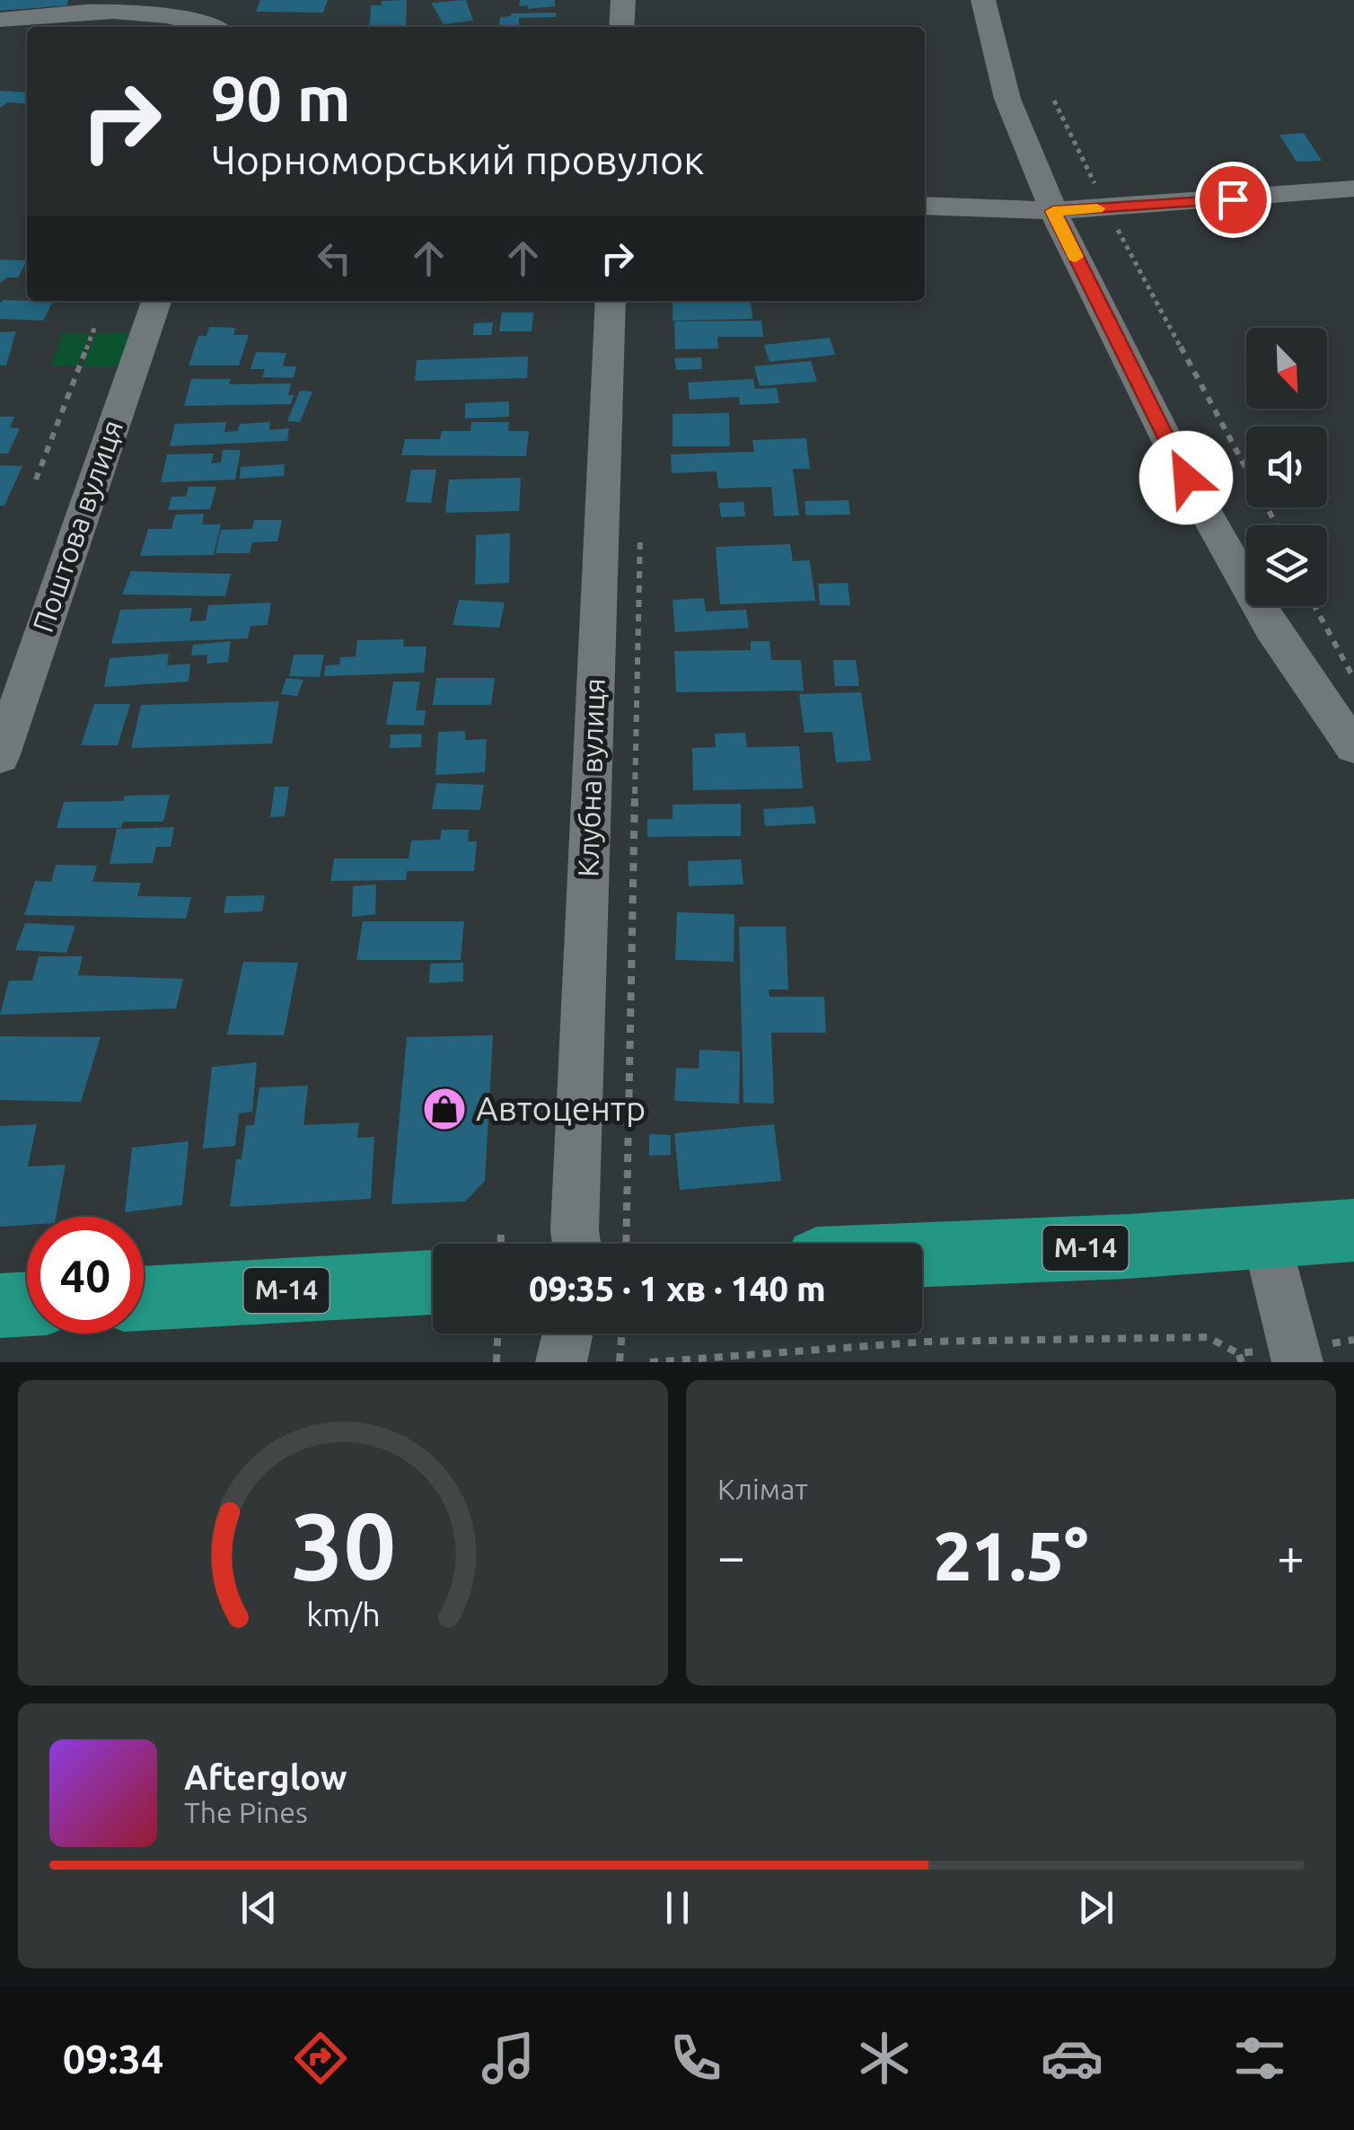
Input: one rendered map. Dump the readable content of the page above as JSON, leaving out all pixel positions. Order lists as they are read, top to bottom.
{
  "streets": {
    "highway": ["М-14"],
    "street": ["Поштова вулиця", "Клубна вулиця"]
  },
  "places": {
    "shop": ["Автоцентр"]
  },
  "north": "bottom right",
  "page": {
    "turn": ["90 m", "Чорноморський провулок"],
    "limit": "40",
    "trip": "09:35 · 1 хв · 140 m",
    "tile": "Клімат",
    "heat": ["−", "21.5°", "+"],
    "song": ["Afterglow", "The Pines"],
    "tabs": "09:34",
    "gauge": ["30", "km/h"]
  }
}
